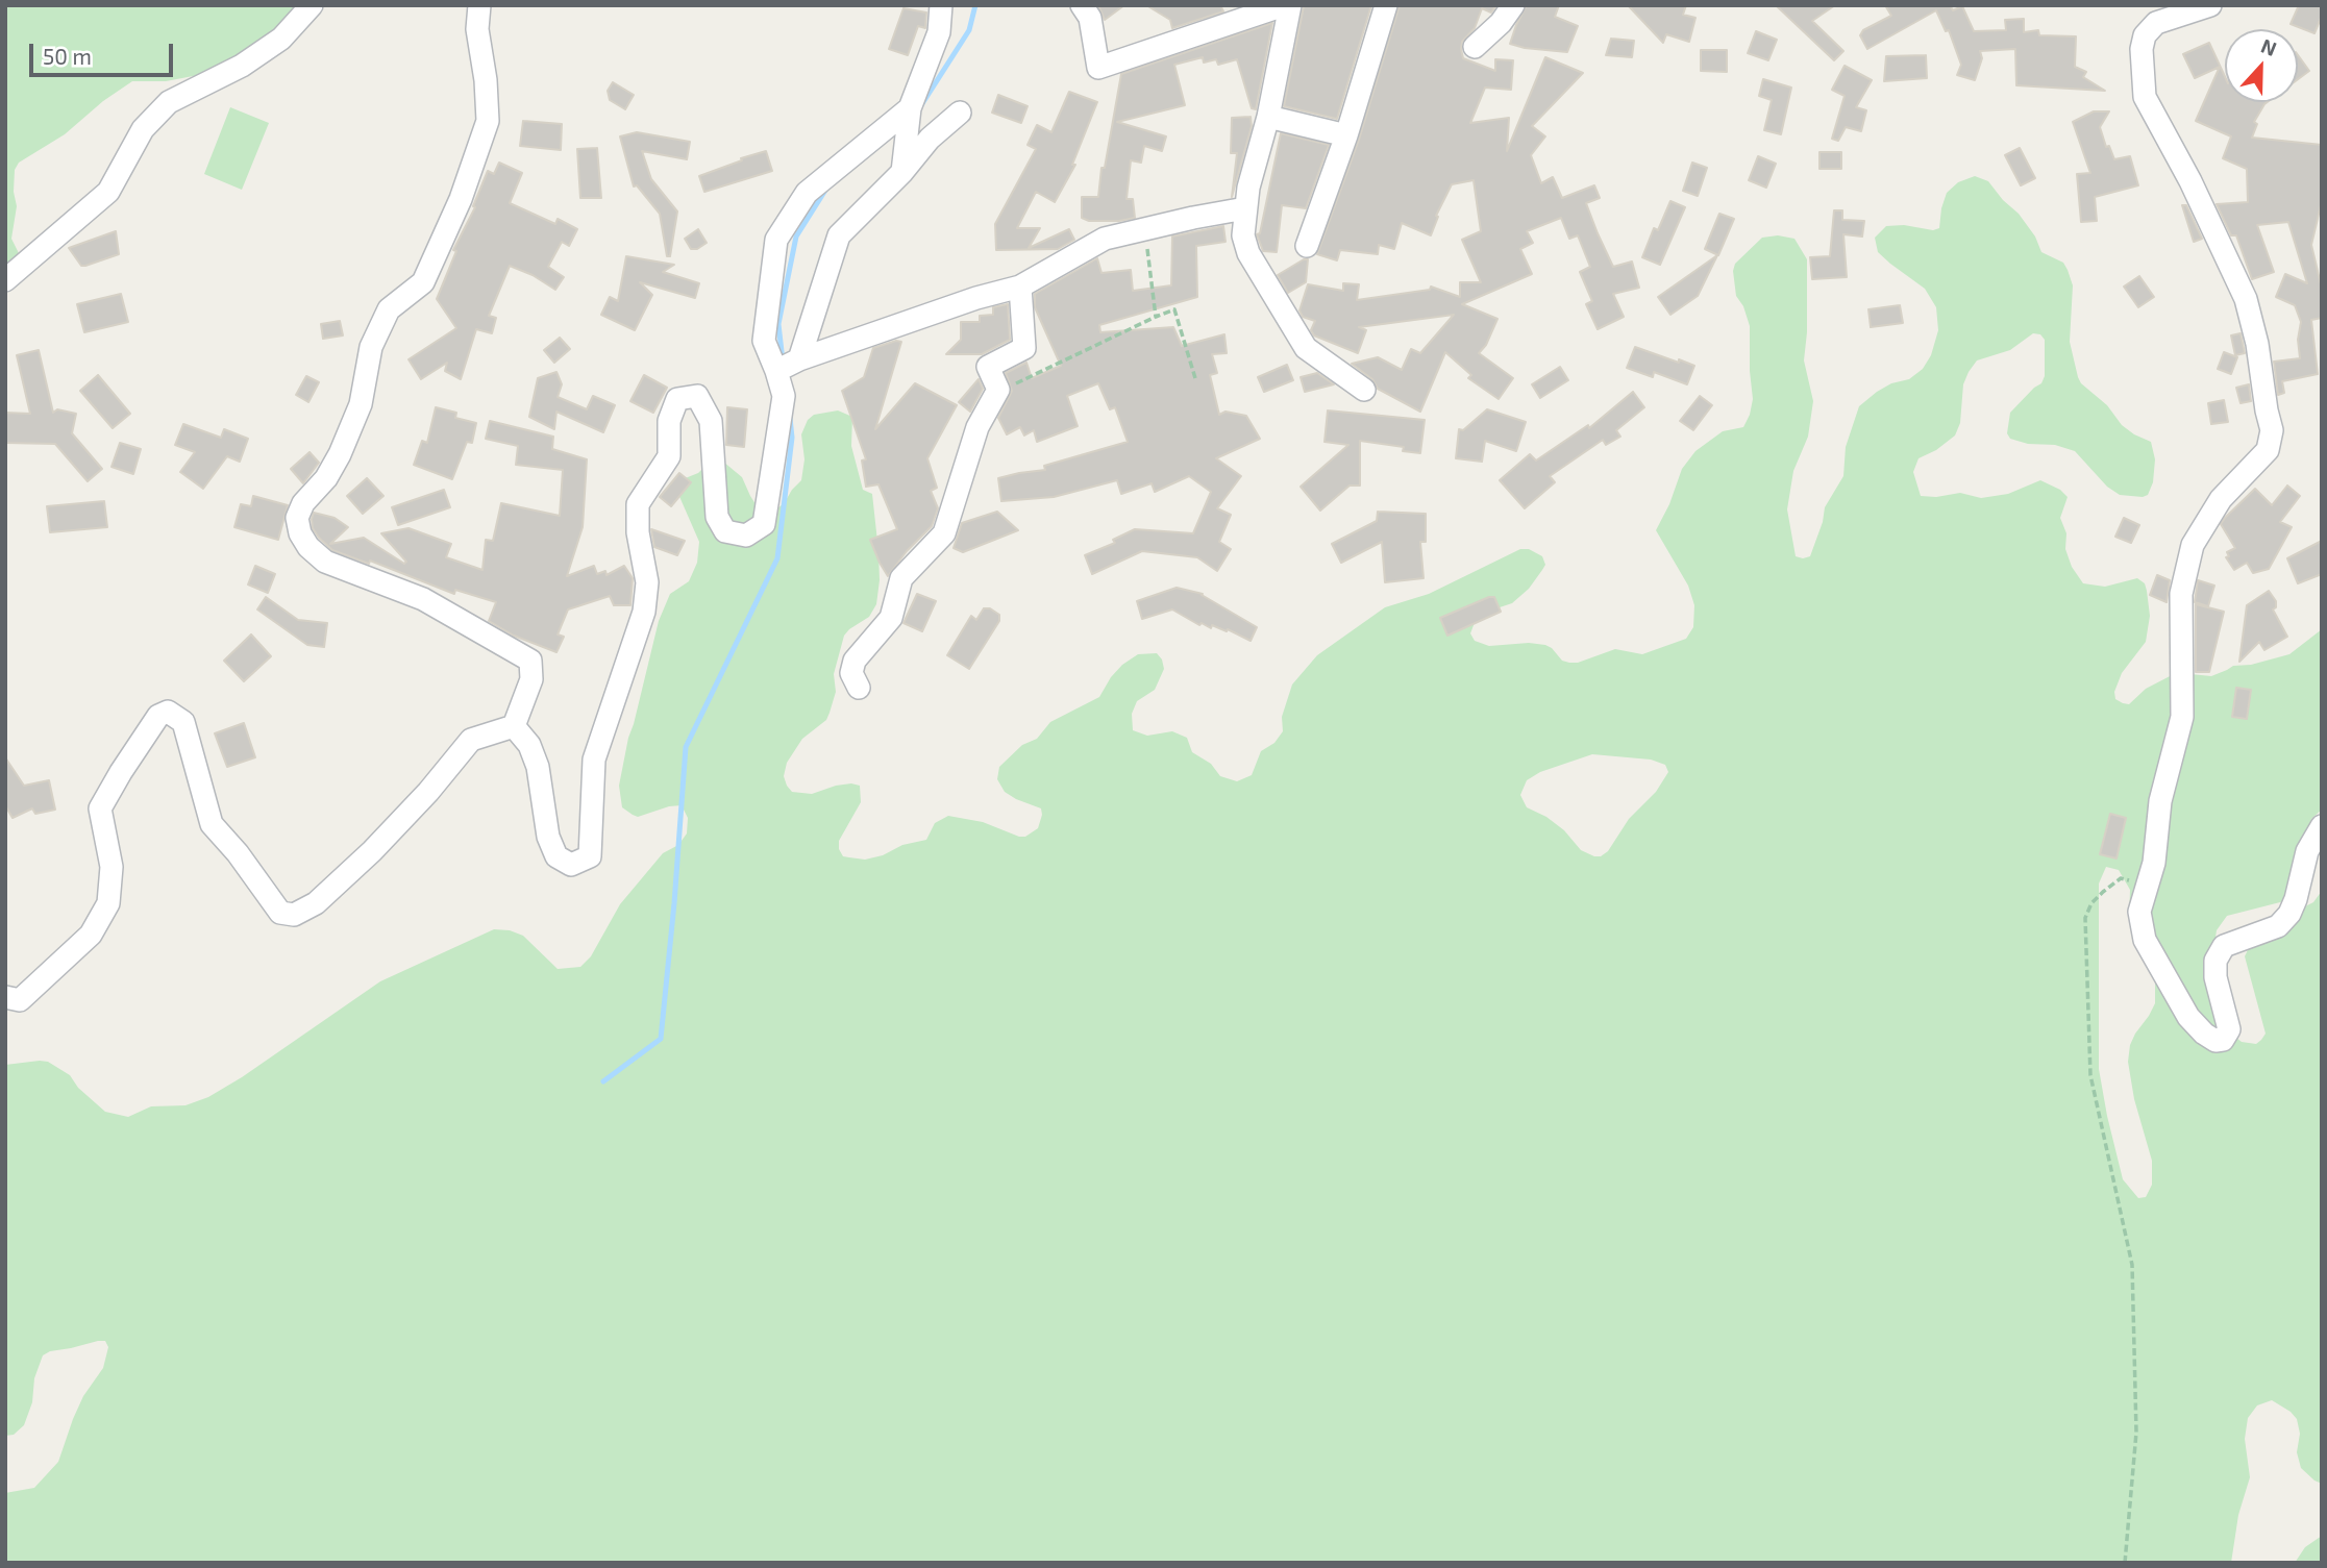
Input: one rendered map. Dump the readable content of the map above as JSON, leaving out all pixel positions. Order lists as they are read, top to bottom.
{
  "scale_bar": "50 m",
  "north": "top"
}
